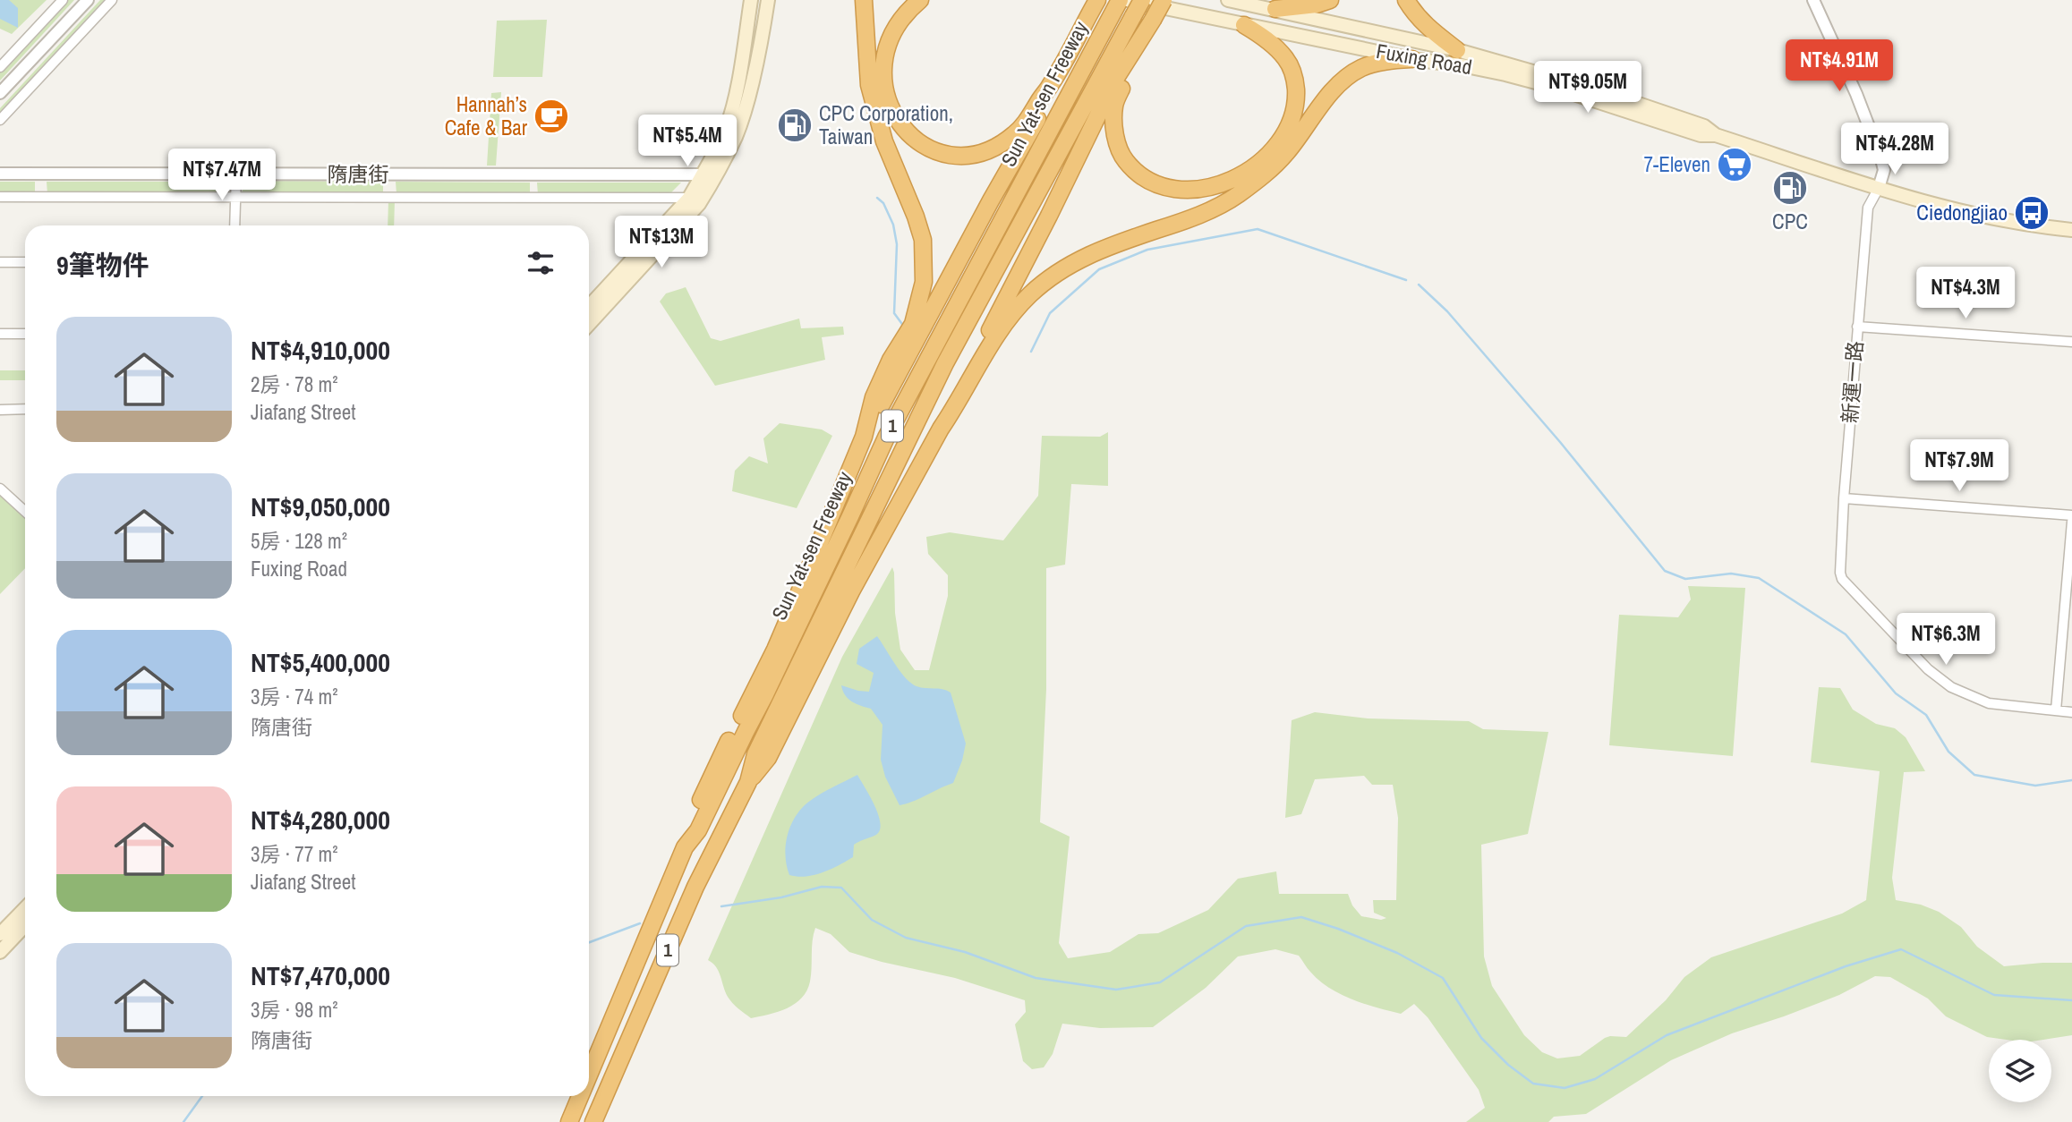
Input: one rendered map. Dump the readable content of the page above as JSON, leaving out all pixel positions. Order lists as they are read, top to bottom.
{
  "streets": {
    "highway": ["Sun Yat-sen Freeway", "1"],
    "main road": ["Fuxing Road"],
    "street": ["隋唐街", "新運一路"]
  },
  "crossings": [
    ["Fuxing Road", "新運一路"]
  ],
  "places": {
    "cafe": ["Hannah’s Cafe & Bar"],
    "fuel station": ["CPC Corporation, Taiwan", "CPC"],
    "supermarket": ["7-Eleven"],
    "bus stop": ["Ciedongjiao"]
  },
  "page": {
    "price": [
      "NT$4.91M",
      "NT$9.05M",
      "NT$5.4M",
      "NT$4.28M",
      "NT$7.47M",
      "NT$13M",
      "NT$4.3M",
      "NT$7.9M",
      "NT$6.3M"
    ],
    "heading": "9筆物件",
    "list": [
      {
        "name": "NT$4,910,000",
        "note": "2房 · 78 m² · Jiafang Street"
      },
      {
        "name": "NT$9,050,000",
        "note": "5房 · 128 m² · Fuxing Road"
      },
      {
        "name": "NT$5,400,000",
        "note": "3房 · 74 m² · 隋唐街"
      },
      {
        "name": "NT$4,280,000",
        "note": "3房 · 77 m² · Jiafang Street"
      },
      {
        "name": "NT$7,470,000",
        "note": "3房 · 98 m² · 隋唐街"
      }
    ]
  }
}
